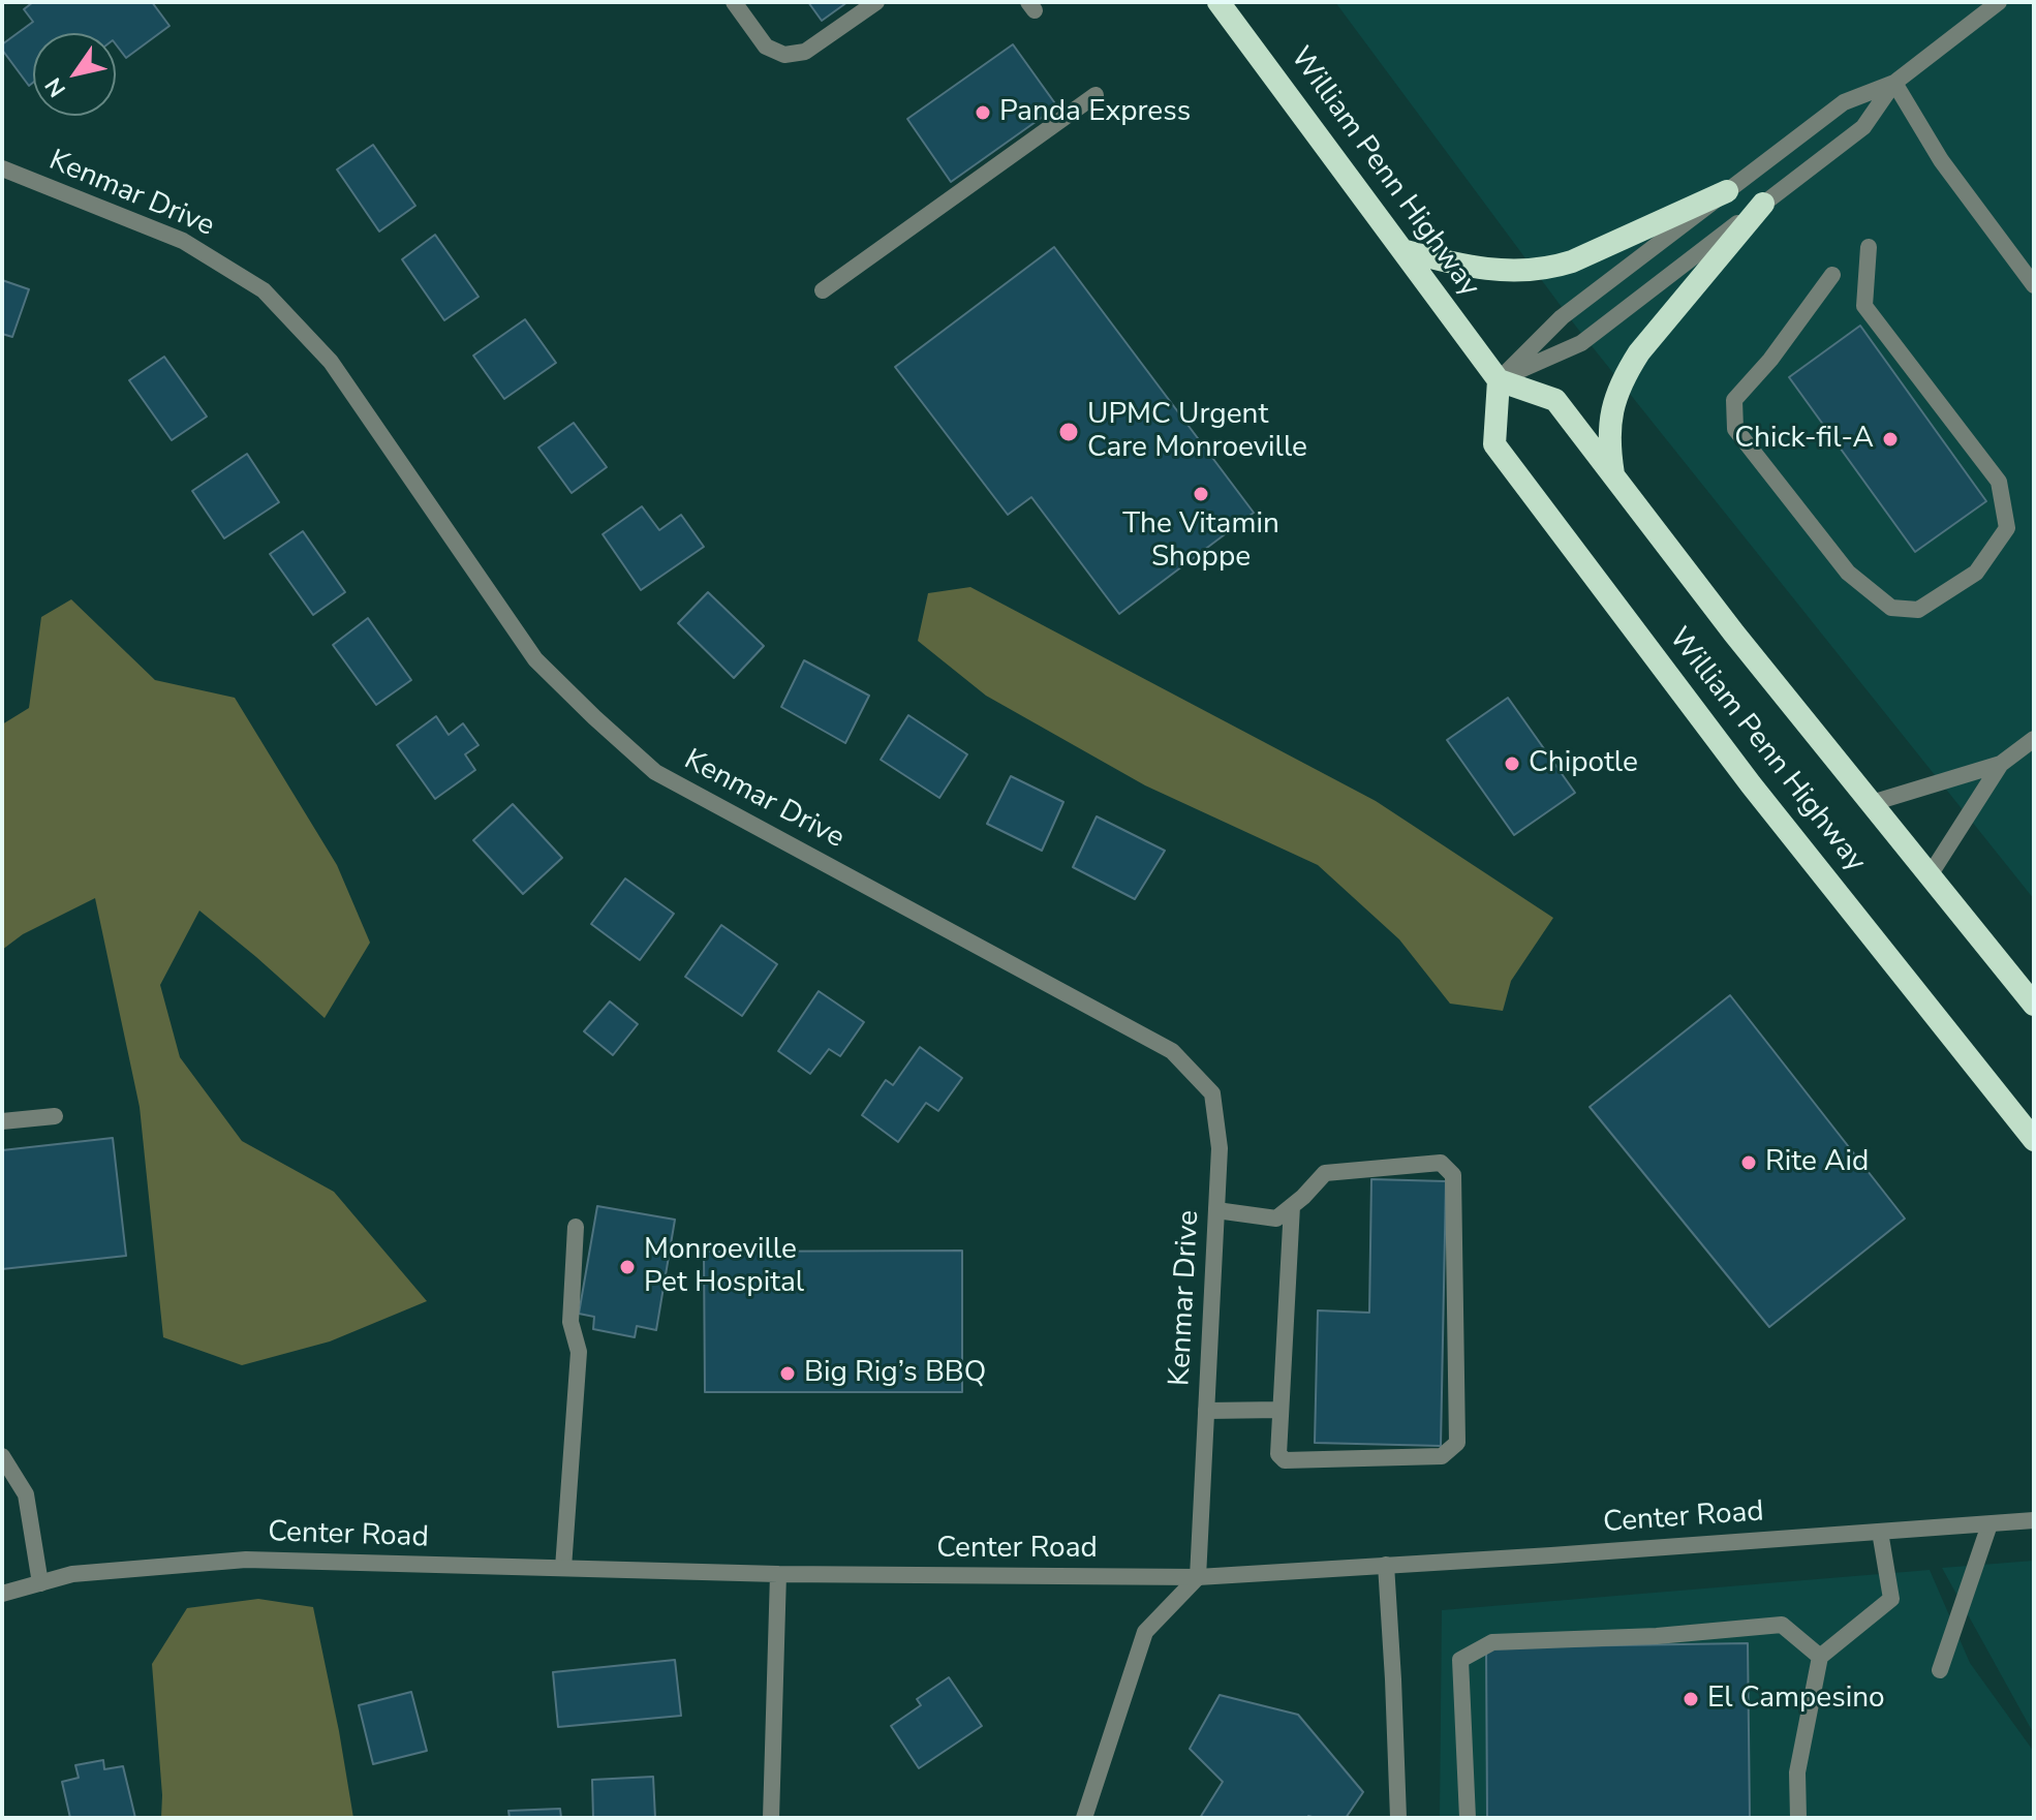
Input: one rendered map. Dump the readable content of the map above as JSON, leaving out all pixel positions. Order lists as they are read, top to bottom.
{
  "streets": {
    "highway": ["William Penn Highway"],
    "street": ["Kenmar Drive", "Center Road"]
  },
  "crossings": [
    ["Kenmar Drive", "Center Road"]
  ],
  "places": [
    "Panda Express",
    "UPMC Urgent Care Monroeville",
    "Chick-fil-A",
    "The Vitamin Shoppe",
    "Chipotle",
    "Rite Aid",
    "Monroeville Pet Hospital",
    "Big Rig’s BBQ",
    "El Campesino"
  ],
  "north": "bottom left"
}
